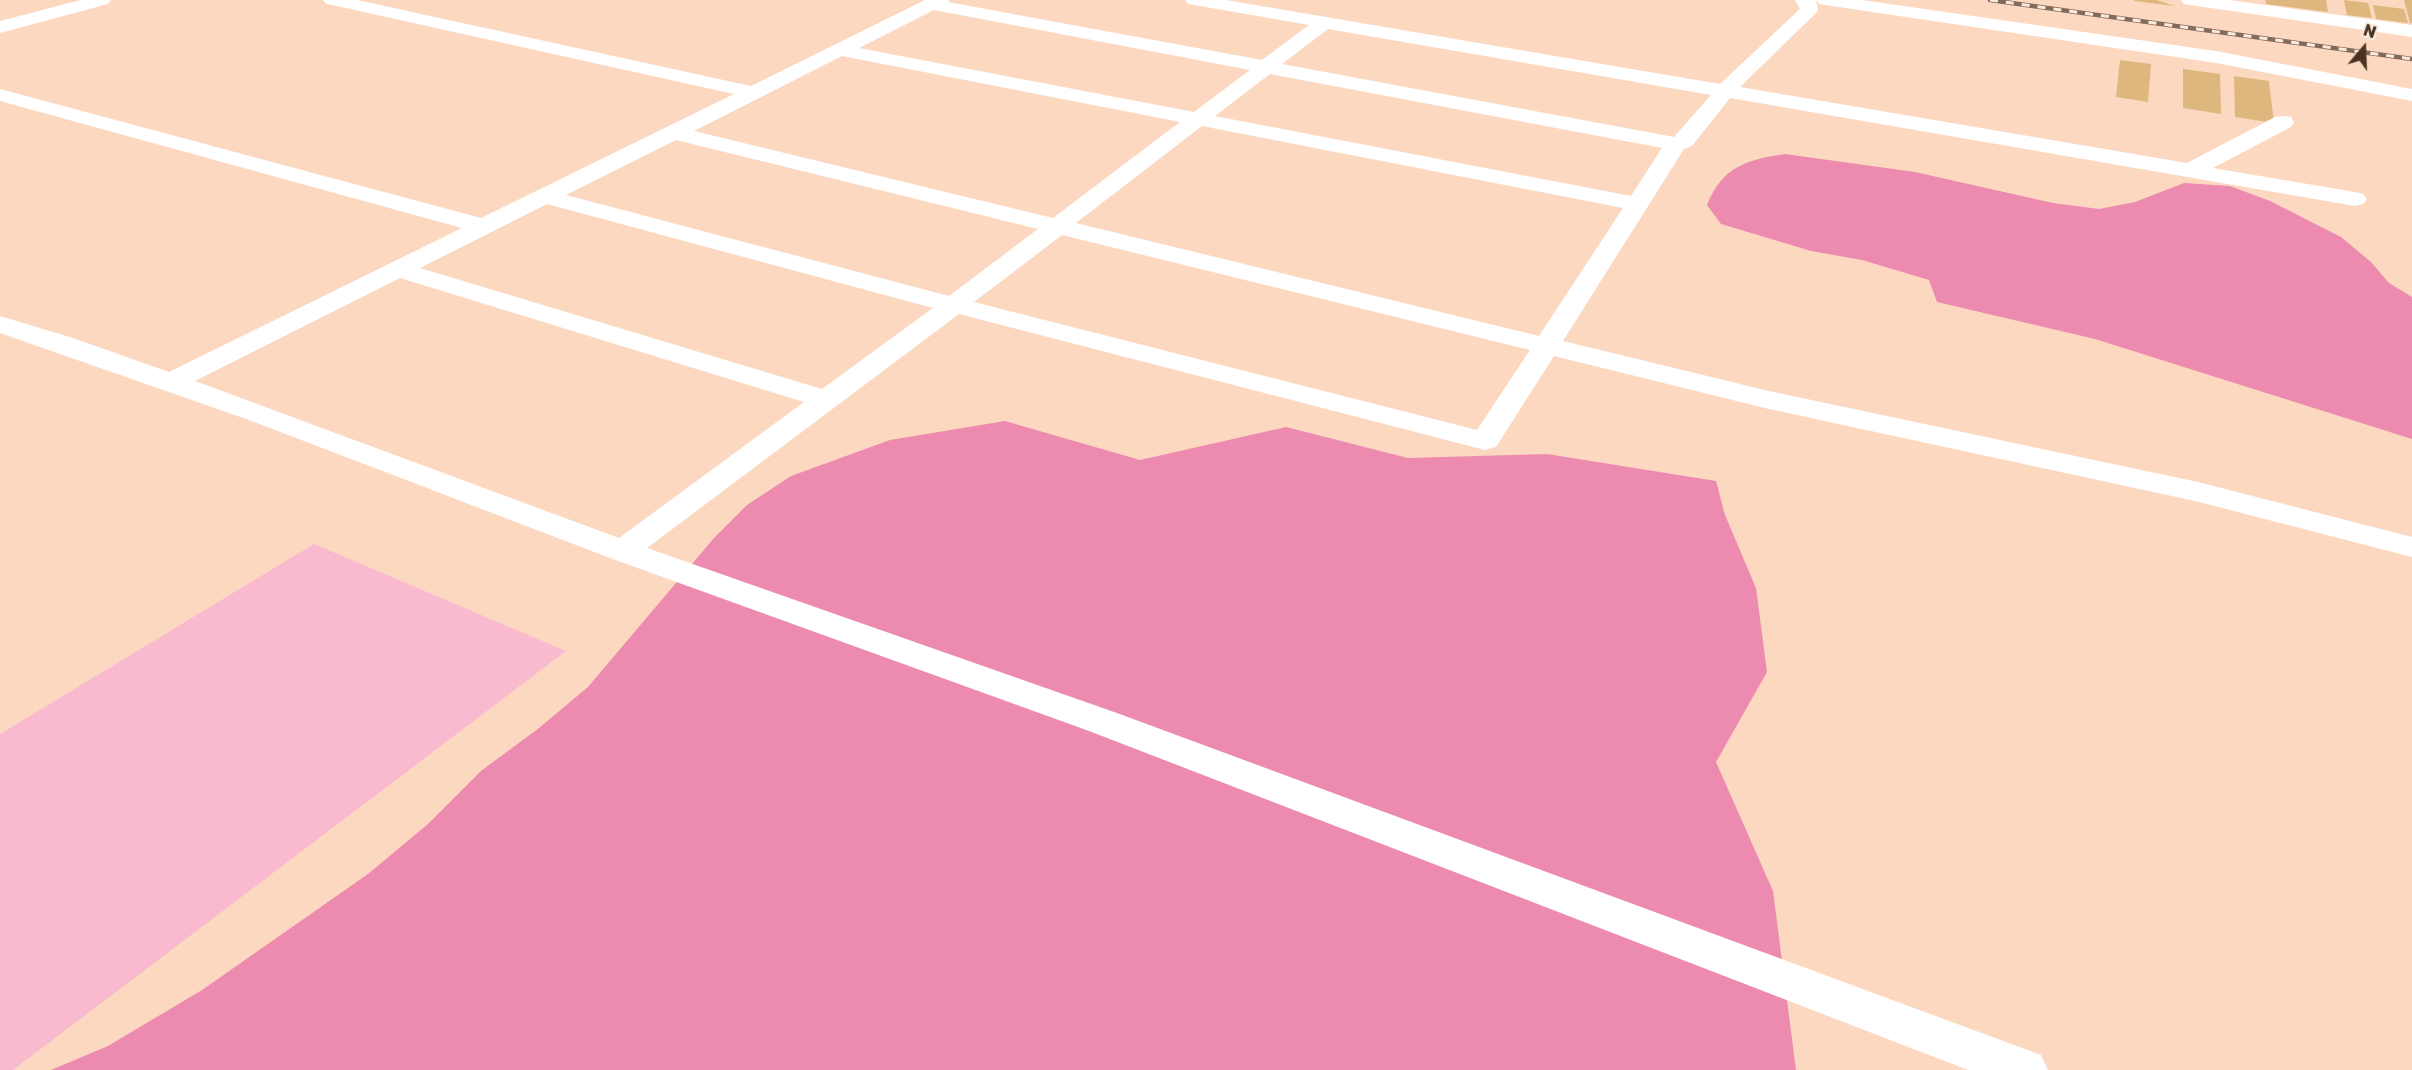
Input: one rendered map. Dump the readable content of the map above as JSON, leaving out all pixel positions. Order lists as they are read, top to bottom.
{
  "north": "top"
}
